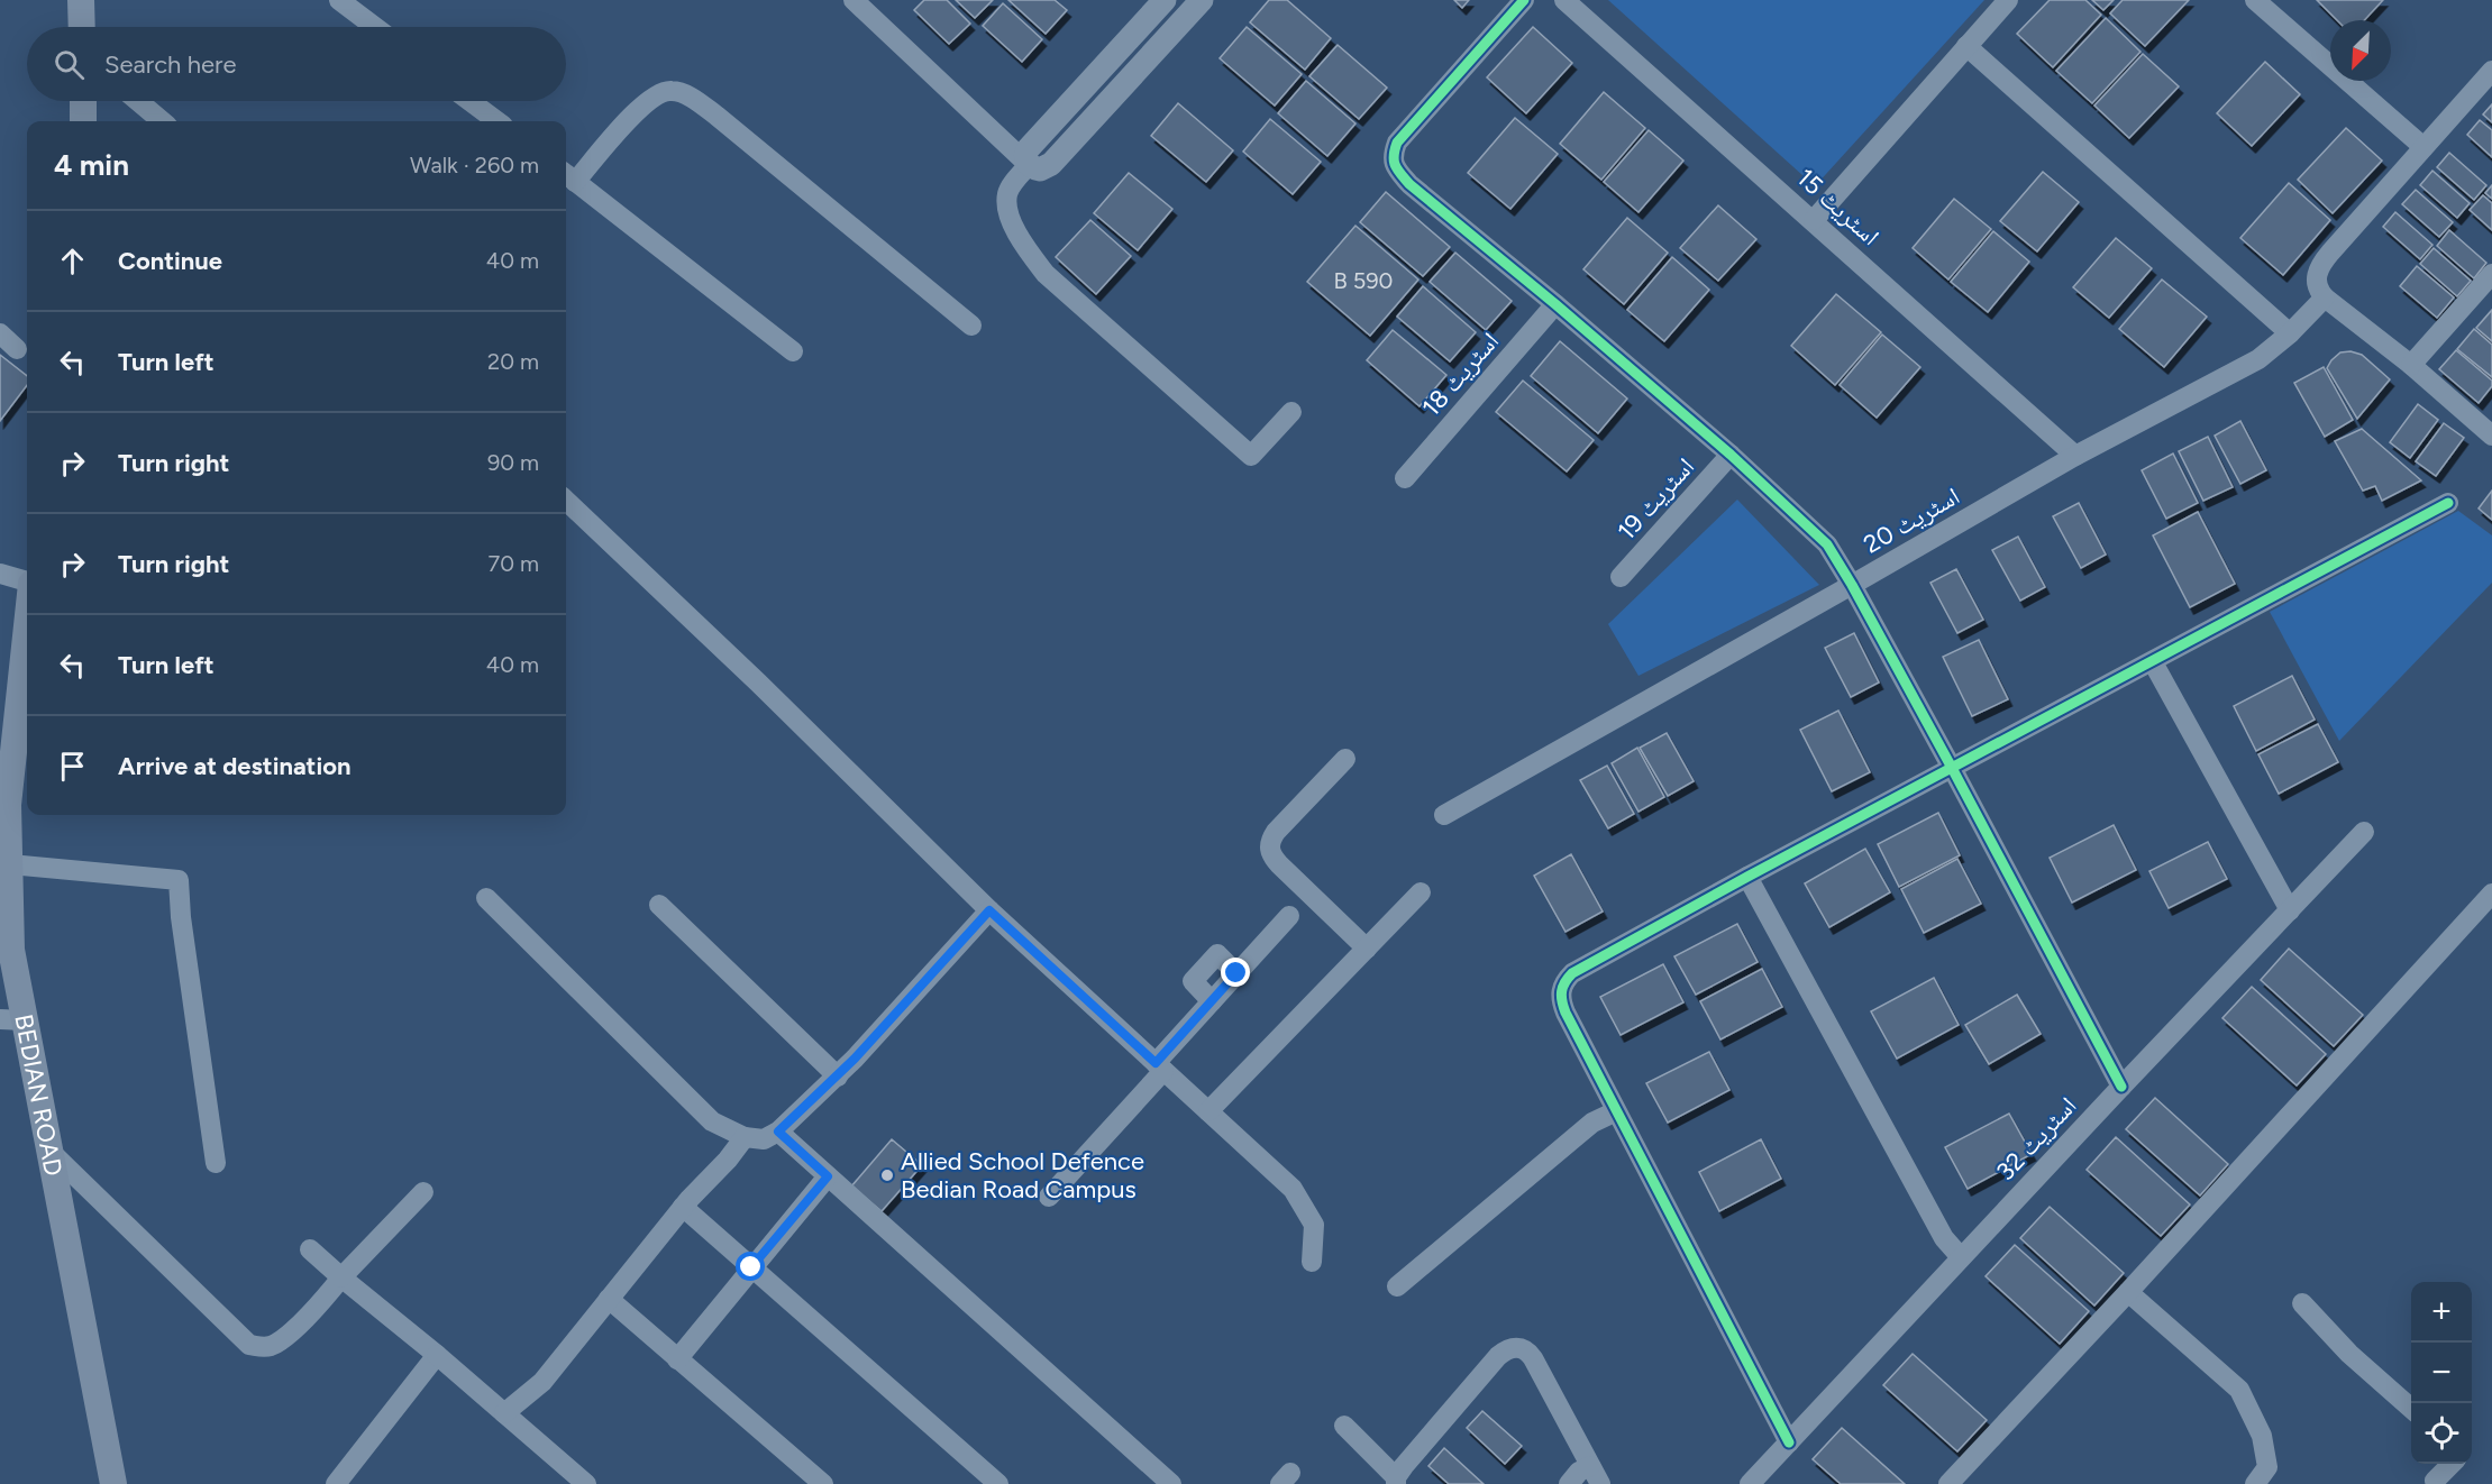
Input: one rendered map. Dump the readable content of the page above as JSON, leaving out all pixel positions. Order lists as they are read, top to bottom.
{
  "streets": {
    "main road": ["BEDIAN ROAD"],
    "street": [
      "اسٹریٹ 15",
      "اسٹریٹ 18",
      "اسٹریٹ 19",
      "اسٹریٹ 20",
      "اسٹریٹ 32"
    ]
  },
  "crossings": [
    ["اسٹریٹ 15", "اسٹریٹ 20"]
  ],
  "places": ["Allied School Defence Bedian Road Campus"],
  "house_numbers": ["B 590"],
  "north": "bottom left",
  "page": {
    "search": "Search here",
    "heading": ["4 min", "Walk · 260 m"],
    "list": [
      ["Continue", "40 m"],
      ["Turn left", "20 m"],
      ["Turn right", "90 m"],
      ["Turn right", "70 m"],
      ["Turn left", "40 m"],
      "Arrive at destination"
    ],
    "map_buttons": ["+", "−"]
  }
}
